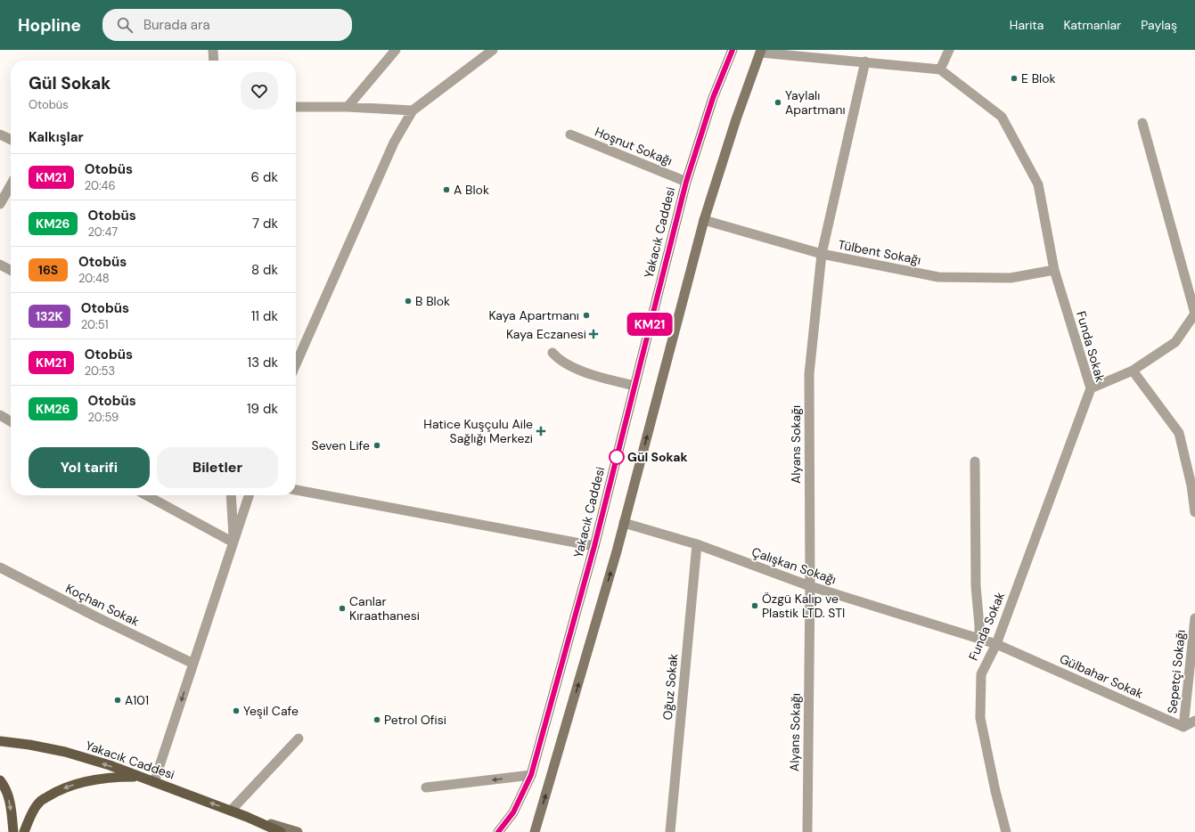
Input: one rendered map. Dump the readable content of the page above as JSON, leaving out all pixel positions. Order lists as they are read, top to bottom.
{
  "streets": {
    "main road": ["Yakacık Caddesi"],
    "street": [
      "Hoşnut Sokağı",
      "Tülbent Sokağı",
      "Funda Sokak",
      "Alyans Sokağı",
      "Çalışkan Sokağı",
      "Koçhan Sokak",
      "Sepetçi Sokağı",
      "Gülbahar Sokak",
      "Oğuz Sokak"
    ]
  },
  "crossings": [
    ["Hoşnut Sokağı", "Yakacık Caddesi"],
    ["Tülbent Sokağı", "Funda Sokak"],
    ["Tülbent Sokağı", "Alyans Sokağı"],
    ["Funda Sokak", "Çalışkan Sokağı"],
    ["Funda Sokak", "Gülbahar Sokak"],
    ["Alyans Sokağı", "Çalışkan Sokağı"],
    ["Çalışkan Sokağı", "Gülbahar Sokak"],
    ["Çalışkan Sokağı", "Oğuz Sokak"],
    ["Sepetçi Sokağı", "Gülbahar Sokak"]
  ],
  "places": {
    "other": [
      "E Blok",
      "Yaylalı Apartmanı",
      "A Blok",
      "B Blok",
      "Kaya Apartmanı",
      "Seven Life",
      "Gül Sokak",
      "Özgü Kalıp ve Plastik LTD. STI",
      "Canlar Kıraathanesi",
      "A101",
      "Yeşil Cafe",
      "Petrol Ofisi"
    ],
    "health": ["Kaya Eczanesi", "Hatice Kuşçulu Aile Sağlığı Merkezi"]
  },
  "lines": ["bus line KM21"],
  "page": {
    "header": "Hopline",
    "search": "Burada ara",
    "nav": ["Harita", "Katmanlar", "Paylaş"],
    "on_map": "KM21",
    "heading": [
      ["Gül Sokak", "Otobüs"],
      "Kalkışlar"
    ],
    "list": [
      {
        "mark": "KM21",
        "name": "Otobüs",
        "note": "20:46",
        "value": "6 dk"
      },
      {
        "mark": "KM26",
        "name": "Otobüs",
        "note": "20:47",
        "value": "7 dk"
      },
      {
        "mark": "16S",
        "name": "Otobüs",
        "note": "20:48",
        "value": "8 dk"
      },
      {
        "mark": "132K",
        "name": "Otobüs",
        "note": "20:51",
        "value": "11 dk"
      },
      {
        "mark": "KM21",
        "name": "Otobüs",
        "note": "20:53",
        "value": "13 dk"
      },
      {
        "mark": "KM26",
        "name": "Otobüs",
        "note": "20:59",
        "value": "19 dk"
      }
    ],
    "buttons": ["Yol tarifi", "Biletler"]
  }
}
